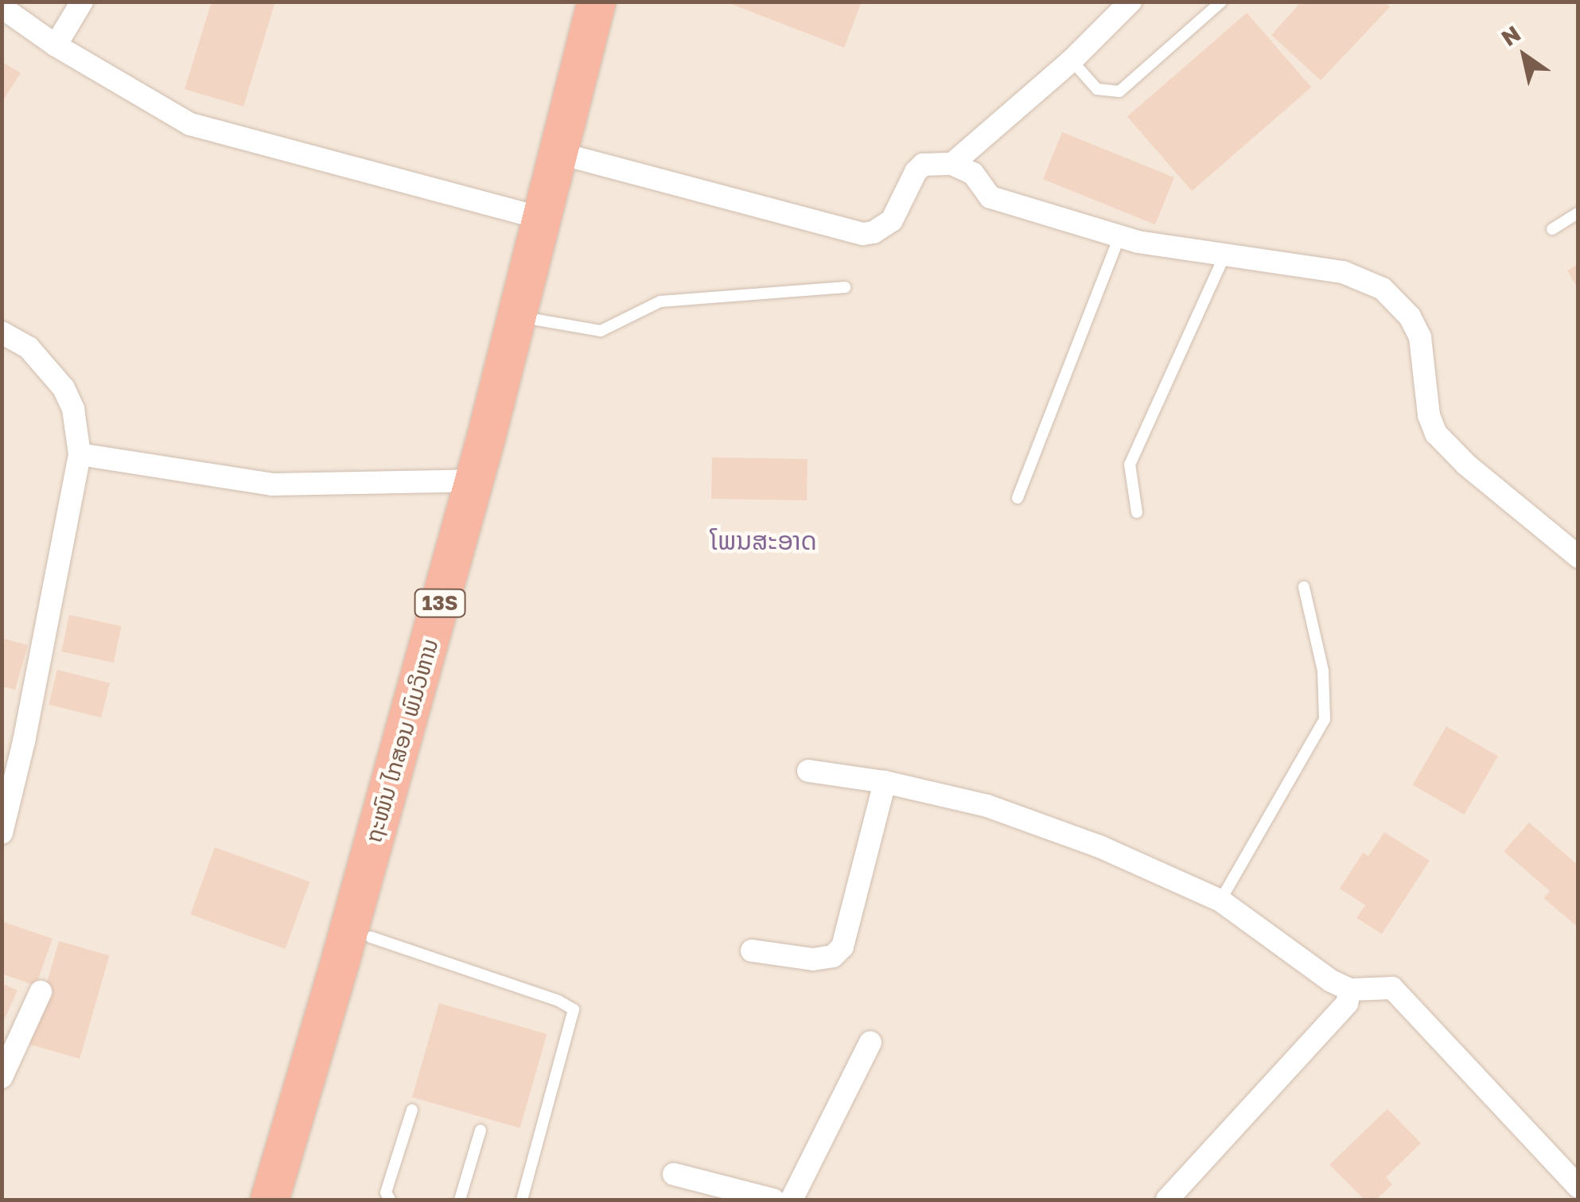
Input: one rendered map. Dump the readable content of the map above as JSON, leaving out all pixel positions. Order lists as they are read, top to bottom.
{
  "streets": {
    "highway": ["13S", "ຖະໜົນ ໄກສອນ ພົມວິຫານ"]
  },
  "districts": ["ໂພນສະອາດ"],
  "north": "top left"
}
